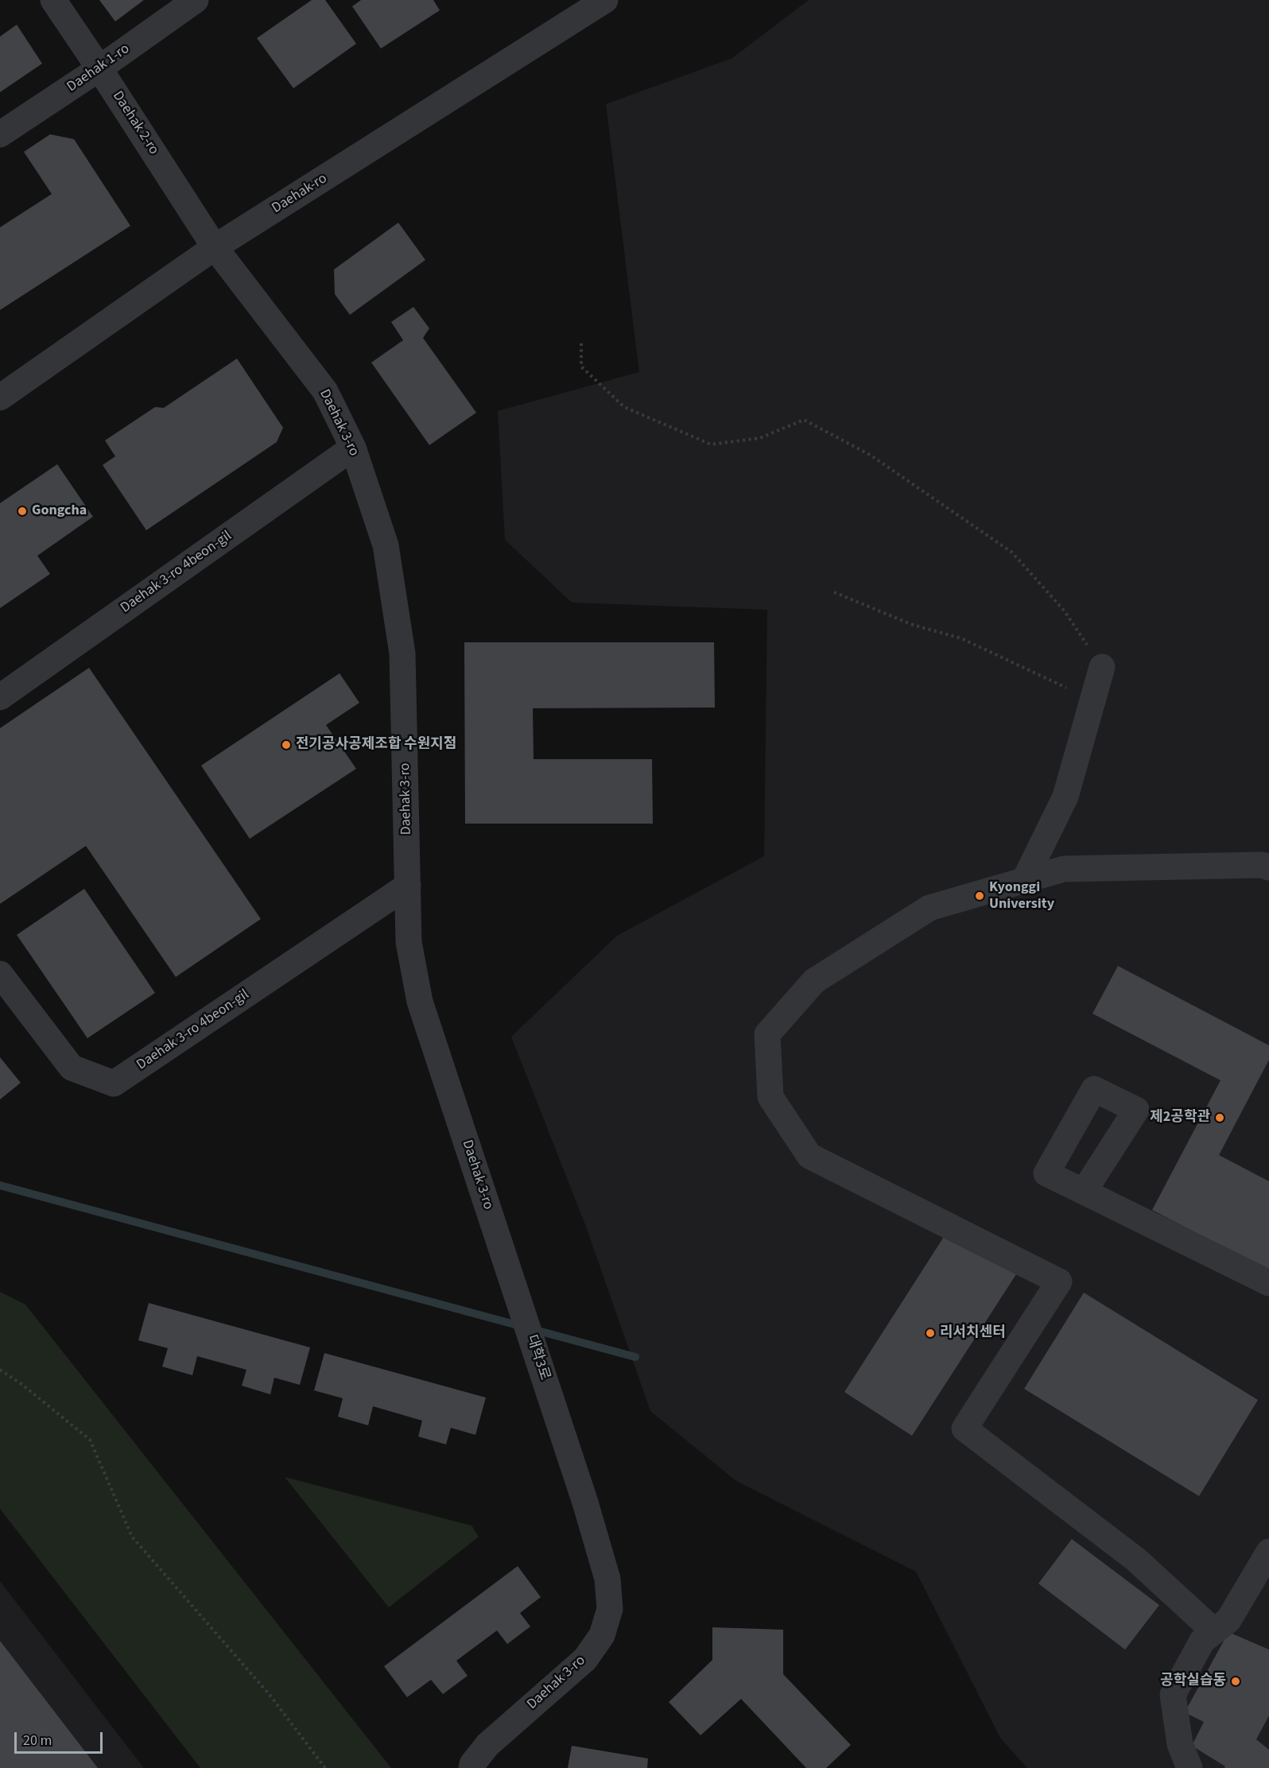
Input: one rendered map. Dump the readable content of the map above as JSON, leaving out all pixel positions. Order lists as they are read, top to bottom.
{
  "streets": {
    "street": [
      "Daehak 1-ro",
      "Daehak 2-ro",
      "Daehak-ro",
      "Daehak 3-ro",
      "Daehak 3-ro 4beon-gil",
      "대학3로"
    ]
  },
  "crossings": [
    ["Daehak 1-ro", "Daehak 2-ro"],
    ["Daehak 2-ro", "Daehak-ro"],
    ["Daehak 2-ro", "Daehak 3-ro"],
    ["Daehak-ro", "Daehak 3-ro"],
    ["Daehak 3-ro", "Daehak 3-ro 4beon-gil"],
    ["Daehak 3-ro", "대학3로"]
  ],
  "places": [
    "Gongcha",
    "전기공사공제조합 수원지점",
    "Kyonggi University",
    "제2공학관",
    "리서치센터",
    "공학실습동"
  ],
  "scale_bar": "20 m"
}
